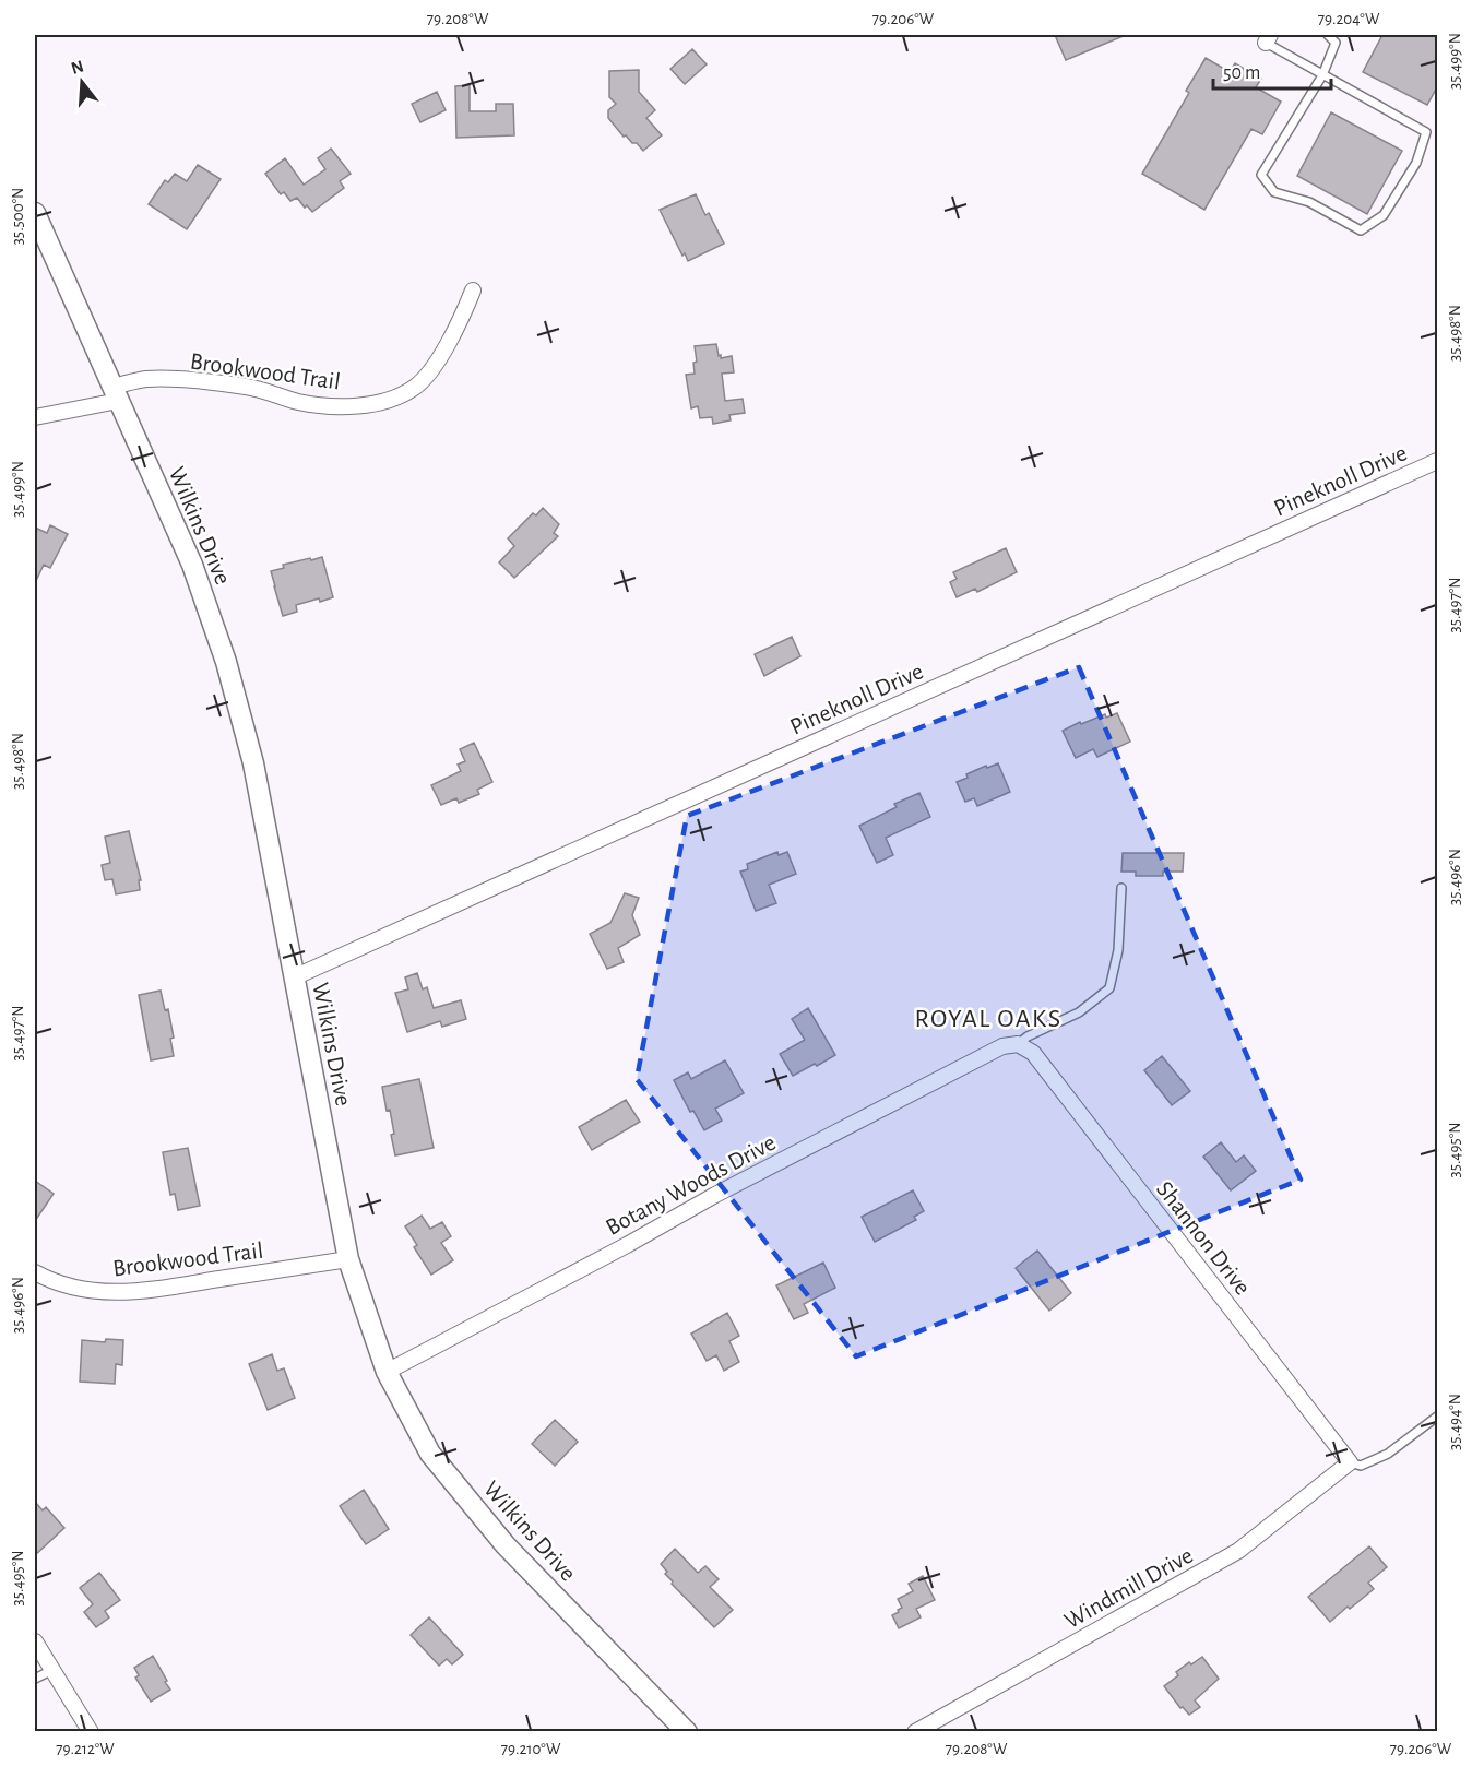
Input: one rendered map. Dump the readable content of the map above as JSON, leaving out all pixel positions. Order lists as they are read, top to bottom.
{
  "streets": {
    "street": [
      "Brookwood Trail",
      "Pineknoll Drive",
      "Wilkins Drive",
      "Botany Woods Drive",
      "Shannon Drive",
      "Windmill Drive"
    ]
  },
  "crossings": [
    ["Brookwood Trail", "Wilkins Drive"],
    ["Pineknoll Drive", "Wilkins Drive"],
    ["Wilkins Drive", "Botany Woods Drive"],
    ["Botany Woods Drive", "Shannon Drive"],
    ["Shannon Drive", "Windmill Drive"]
  ],
  "districts": ["ROYAL OAKS"],
  "scale_bar": "50 m",
  "north": "top",
  "coordinates": [
    "79.208°W",
    "79.206°W",
    "79.204°W",
    "35.499°N",
    "35.500°N",
    "35.498°N",
    "35.497°N",
    "35.496°N",
    "35.495°N",
    "35.494°N",
    "79.212°W",
    "79.210°W"
  ]
}
